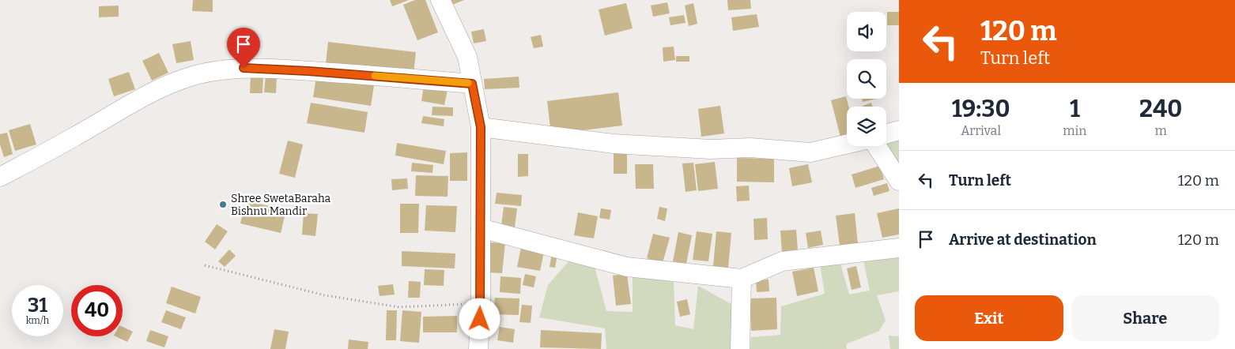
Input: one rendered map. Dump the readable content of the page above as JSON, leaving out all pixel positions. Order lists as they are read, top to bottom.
{
  "places": ["Shree SwetaBaraha Bishnu Mandir"],
  "page": {
    "turn": ["120 m", "Turn left"],
    "eta": [
      "19:30",
      "Arrival",
      "1",
      "min",
      "240",
      "m"
    ],
    "list": [
      {
        "name": "Turn left",
        "value": "120 m"
      },
      {
        "name": "Arrive at destination",
        "value": "120 m"
      }
    ],
    "speed": "31 km/h",
    "limit": "40",
    "buttons": ["Exit", "Share"]
  }
}
